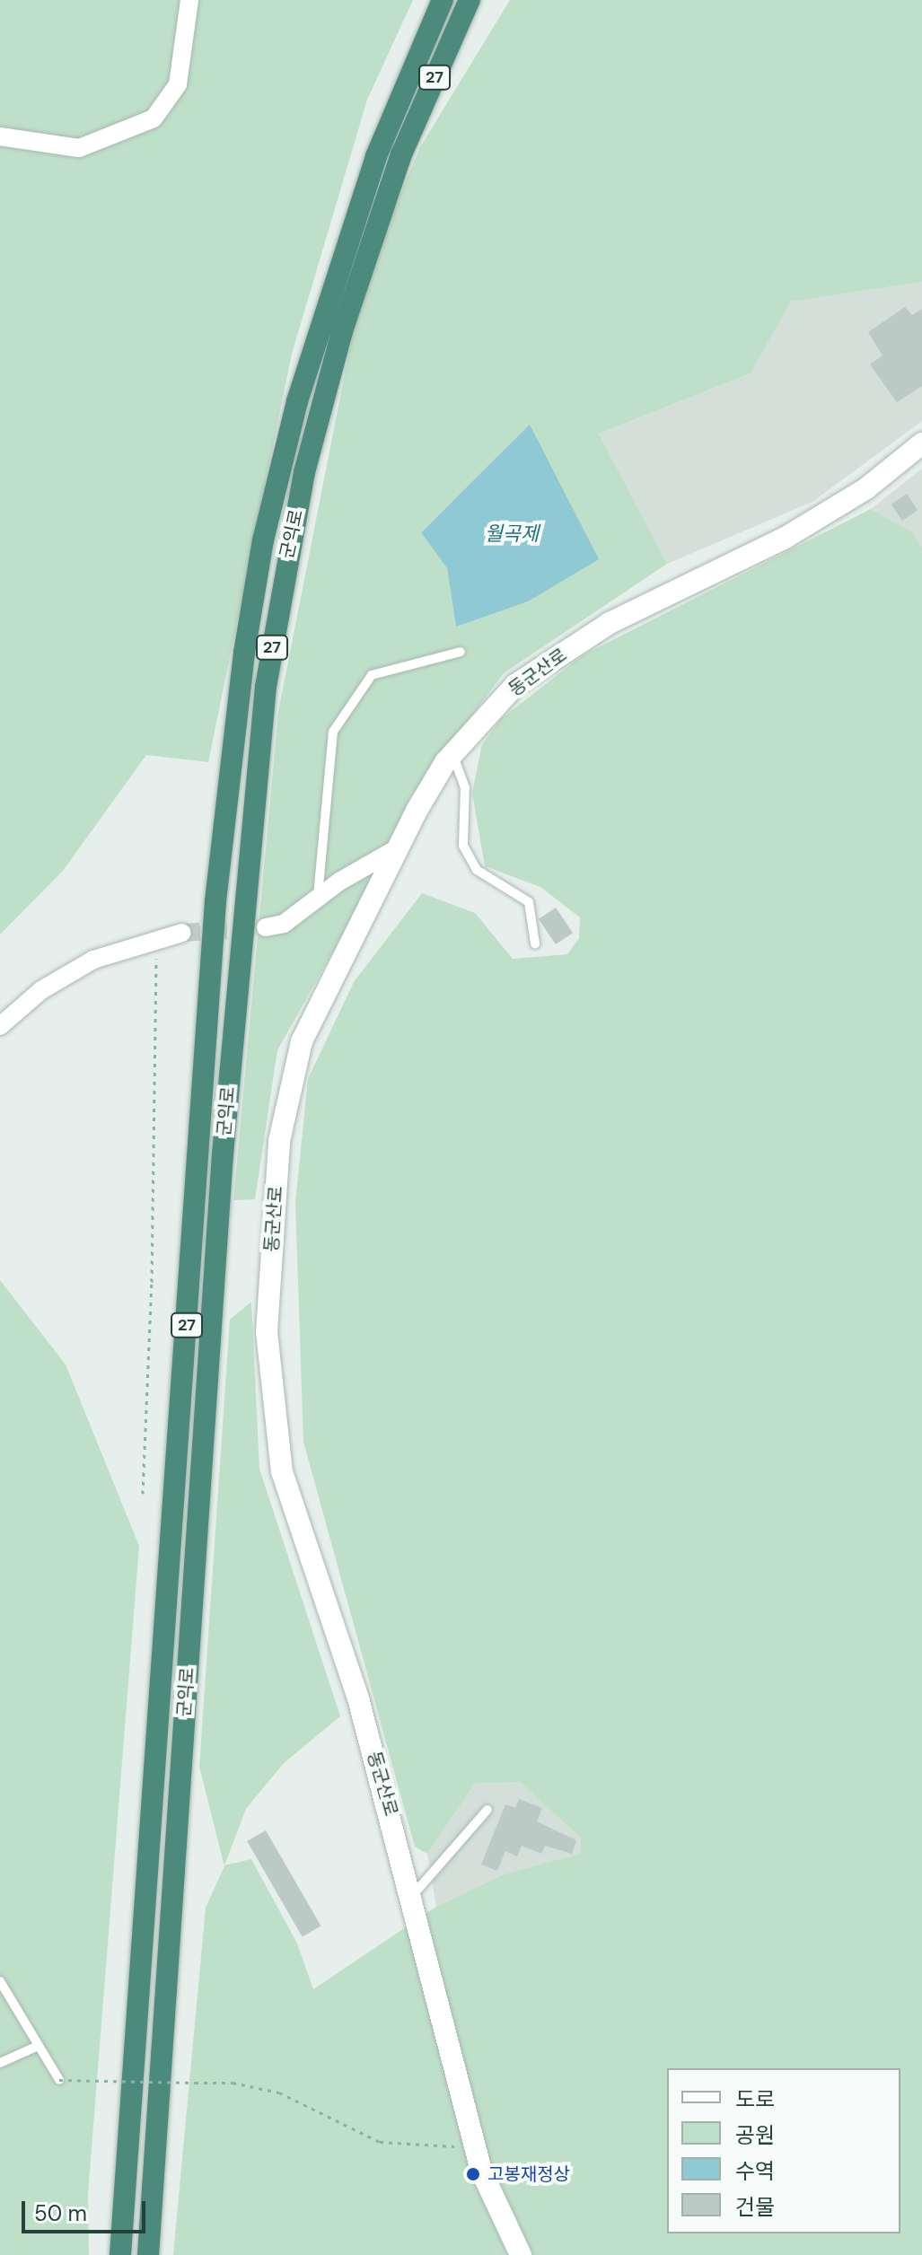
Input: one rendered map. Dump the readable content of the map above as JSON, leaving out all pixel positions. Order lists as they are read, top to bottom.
{
  "streets": {
    "highway": ["27", "군익로"],
    "street": ["동군산로"]
  },
  "water": ["월곡제"],
  "places": ["고봉재정상"],
  "legend": [
    "도로",
    "공원",
    "수역",
    "건물"
  ],
  "scale_bar": "50 m"
}
